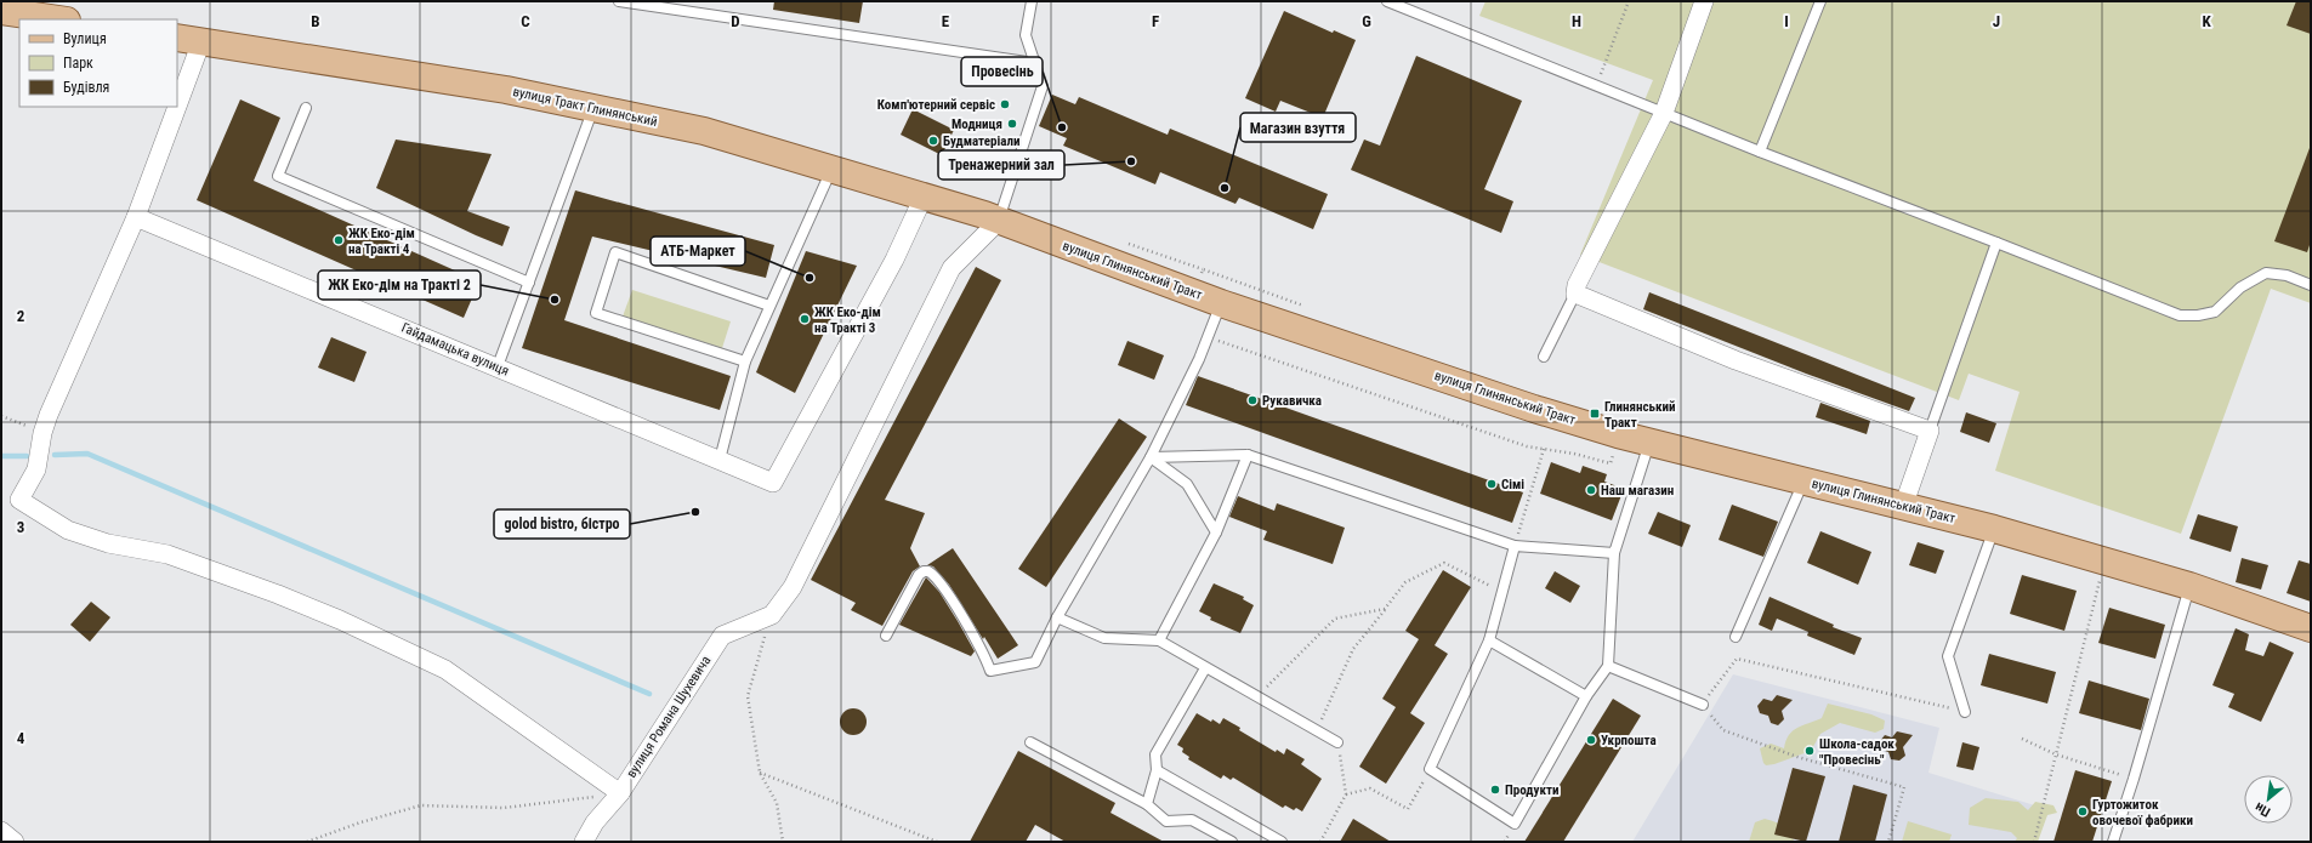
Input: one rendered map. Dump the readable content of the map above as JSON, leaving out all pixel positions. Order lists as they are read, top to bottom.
{
  "streets": {
    "main road": ["вулиця Тракт Глинянський", "вулиця Глинянський Тракт"],
    "street": ["Гайдамацька вулиця", "вулиця Романа Шухевича"]
  },
  "crossings": [
    ["вулиця Тракт Глинянський", "вулиця Глинянський Тракт"],
    ["вулиця Тракт Глинянський", "Гайдамацька вулиця"]
  ],
  "places": {
    "other": [
      "Комп'ютерний сервіс",
      "Модниця",
      "Провесінь",
      "Будматеріали",
      "Тренажерний зал",
      "Магазин взуття",
      "ЖК Еко-дім на Тракті 4",
      "АТБ-Маркет",
      "ЖК Еко-дім на Тракті 2",
      "ЖК Еко-дім на Тракті 3",
      "Рукавичка",
      "Сімі",
      "Наш магазин",
      "golod bistro, бістро",
      "Укрпошта",
      "Школа-садок \"Провесінь\"",
      "Продукти",
      "Гуртожиток овочевої фабрики"
    ],
    "transit": ["Глинянський Тракт"]
  },
  "legend": ["Вулиця", "Парк", "Будівля"],
  "north": "bottom left",
  "grid": {
    "columns": [
      "B",
      "C",
      "D",
      "E",
      "F",
      "G",
      "H",
      "I",
      "J",
      "K"
    ],
    "rows": ["2", "3", "4"]
  }
}
